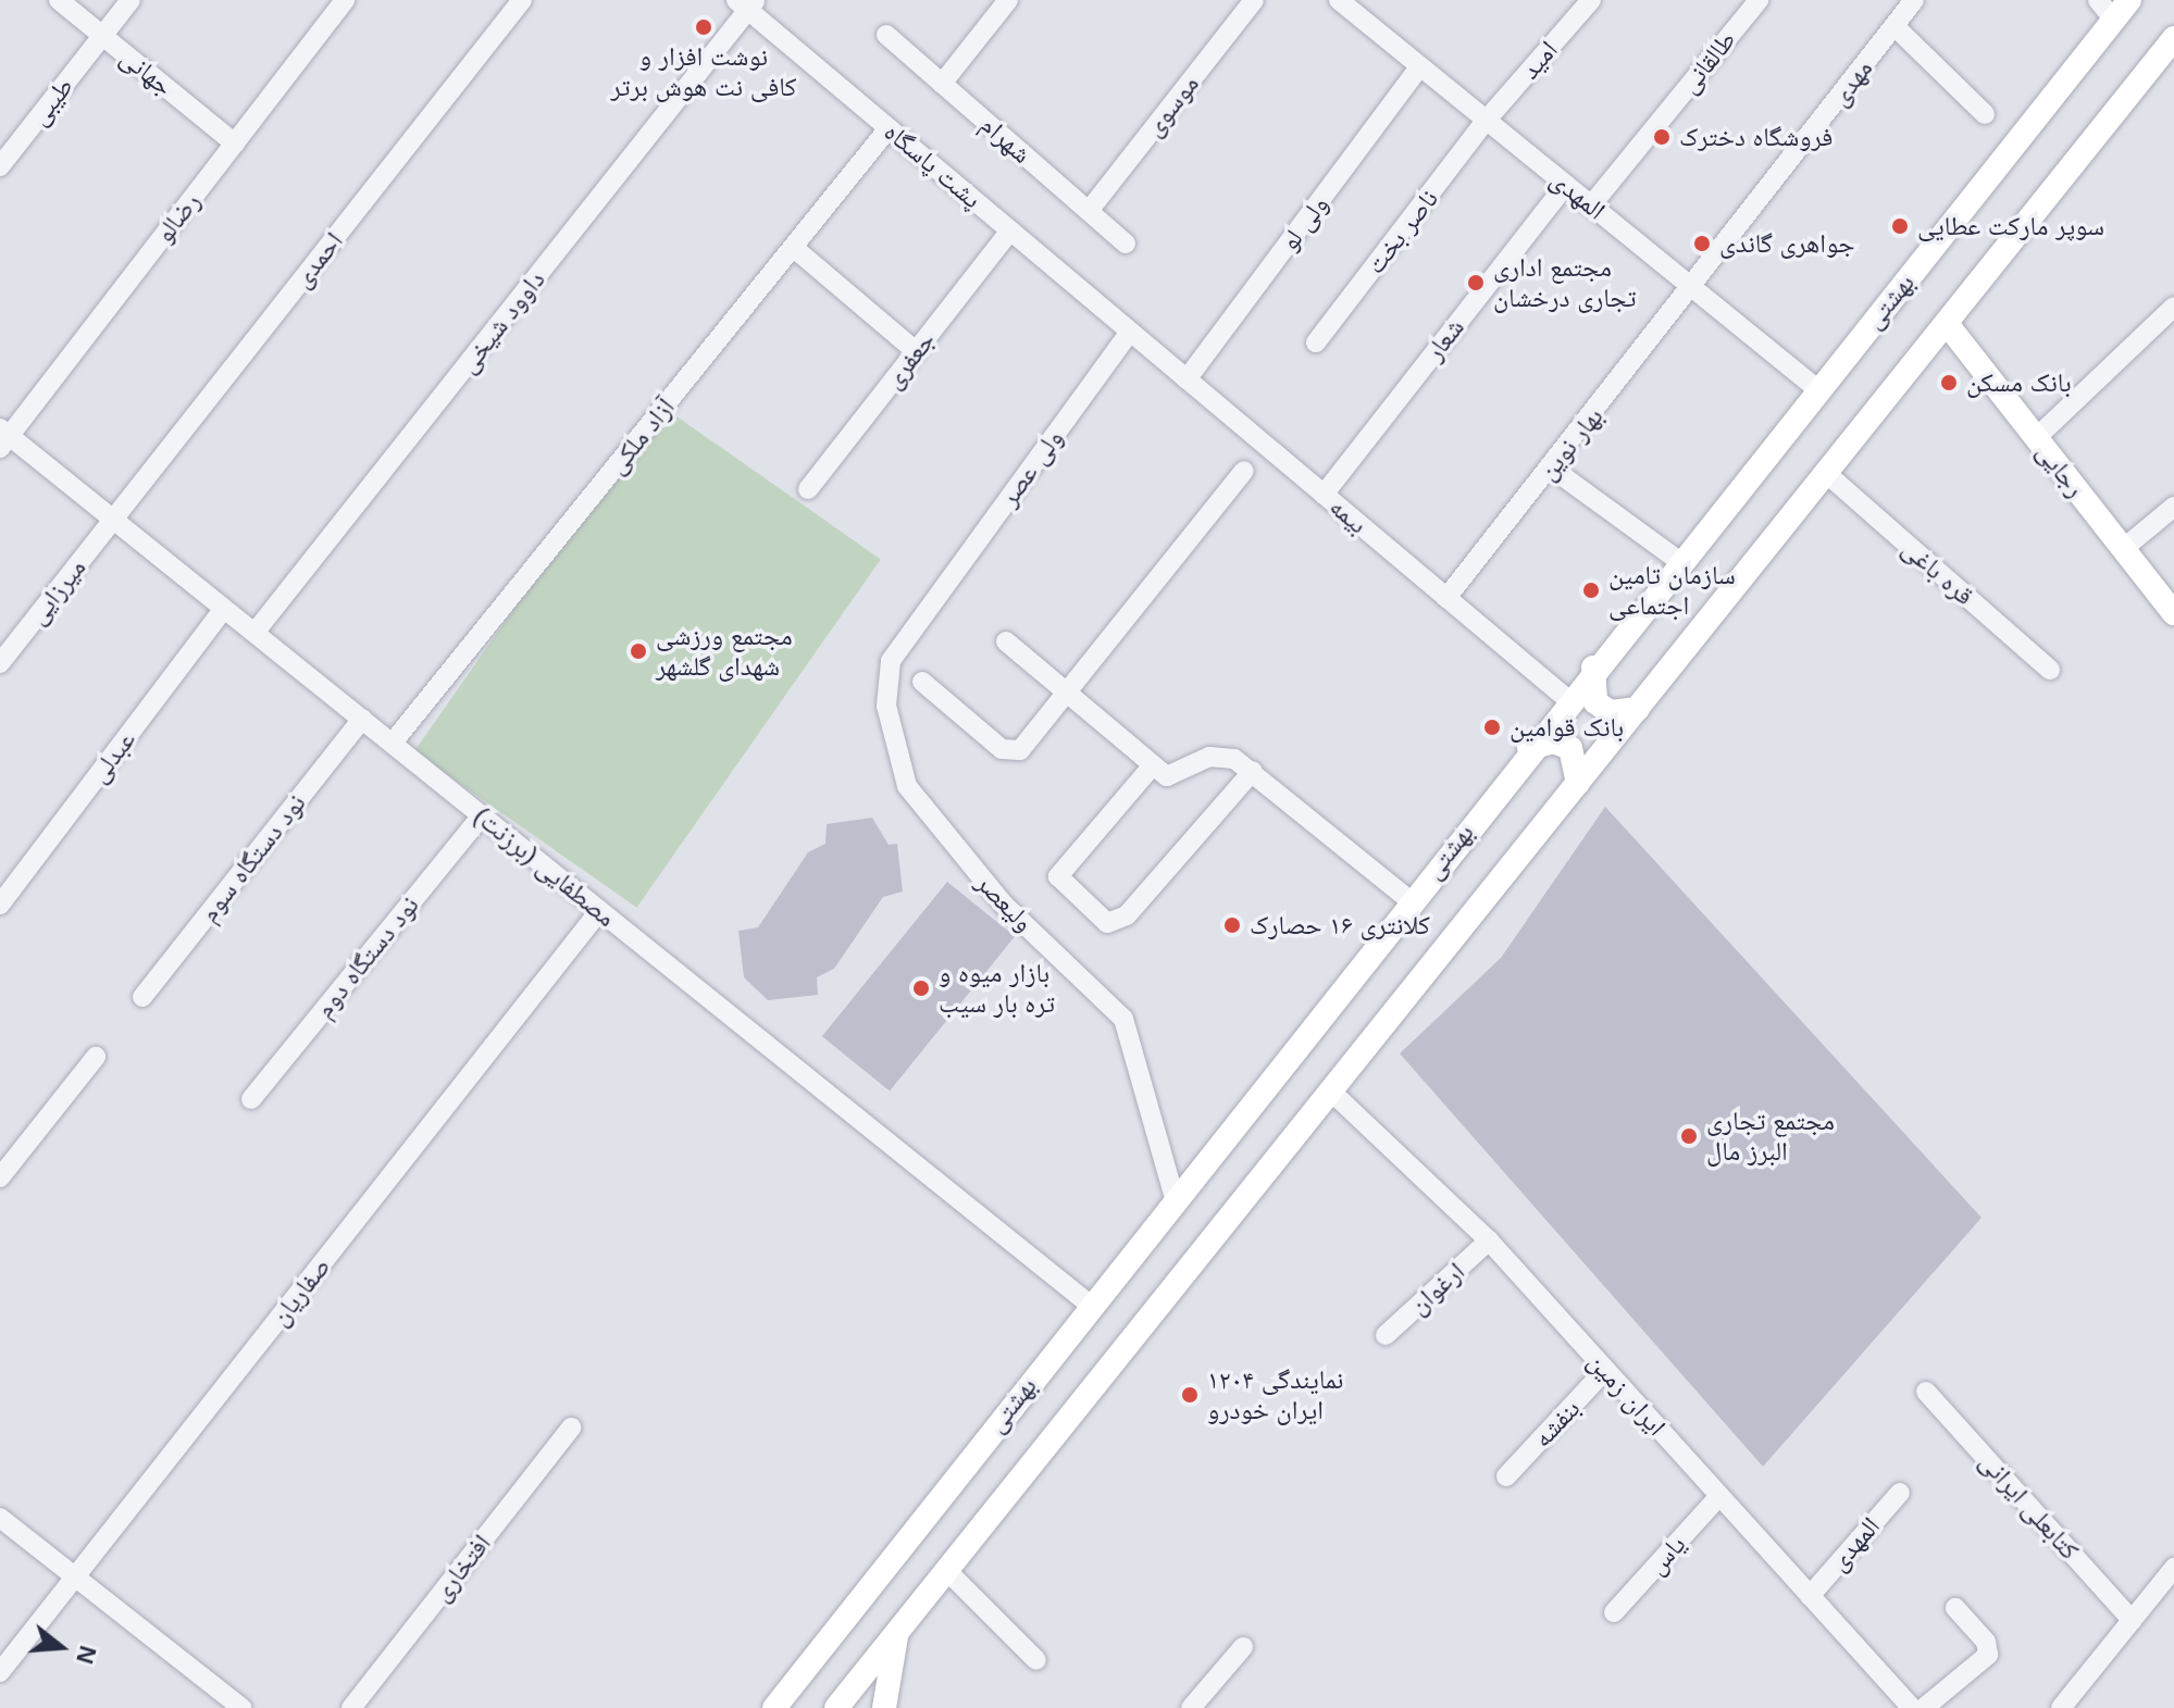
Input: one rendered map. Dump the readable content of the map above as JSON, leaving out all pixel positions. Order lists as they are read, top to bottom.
{
  "streets": {
    "main road": ["بهشتی", "رجایی"],
    "street": [
      "امید",
      "طالقانی",
      "جهانی",
      "مهدی",
      "طیبی",
      "موسوی",
      "شهرام",
      "پشت پاسگاه",
      "المهدی",
      "رضالو",
      "ولی لو",
      "ناصر بخت",
      "احمدی",
      "داوود شیخی",
      "شعار",
      "جعفری",
      "آزاد ملکی",
      "بهار نوین",
      "ولی عصر",
      "بیمه",
      "قره باغی",
      "میرزایی",
      "عبدلی",
      "نود دستگاه سوم",
      "مصطفایی (برزنت)",
      "ولیعصر",
      "نود دستگاه دوم",
      "ارغوان",
      "صفاریان",
      "ایران زمین",
      "بنفشه",
      "کتابعلی ایرانی",
      "یاس",
      "افتخاری"
    ]
  },
  "crossings": [
    ["امید", "المهدی"],
    ["امید", "ناصر بخت"],
    ["طالقانی", "المهدی"],
    ["جهانی", "طیبی"],
    ["جهانی", "رضالو"],
    ["مهدی", "المهدی"],
    ["مهدی", "بهار نوین"],
    ["موسوی", "شهرام"],
    ["پشت پاسگاه", "داوود شیخی"],
    ["پشت پاسگاه", "جعفری"],
    ["پشت پاسگاه", "آزاد ملکی"],
    ["پشت پاسگاه", "ولی عصر"],
    ["پشت پاسگاه", "بیمه"],
    ["المهدی", "ولی لو"],
    ["المهدی", "ناصر بخت"],
    ["المهدی", "بهشتی"],
    ["المهدی", "شعار"],
    ["المهدی", "بهار نوین"],
    ["المهدی", "ایران زمین"],
    ["رضالو", "مصطفایی (برزنت)"],
    ["ولی لو", "بیمه"],
    ["احمدی", "میرزایی"],
    ["احمدی", "مصطفایی (برزنت)"],
    ["بهشتی", "رجایی"],
    ["بهشتی", "بیمه"],
    ["بهشتی", "قره باغی"],
    ["بهشتی", "مصطفایی (برزنت)"],
    ["بهشتی", "ولیعصر"],
    ["بهشتی", "ایران زمین"],
    ["داوود شیخی", "مصطفایی (برزنت)"],
    ["شعار", "بیمه"],
    ["آزاد ملکی", "مصطفایی (برزنت)"],
    ["بهار نوین", "بیمه"],
    ["ولی عصر", "بیمه"],
    ["ولی عصر", "ولیعصر"],
    ["میرزایی", "مصطفایی (برزنت)"],
    ["عبدلی", "مصطفایی (برزنت)"],
    ["نود دستگاه سوم", "مصطفایی (برزنت)"],
    ["مصطفایی (برزنت)", "نود دستگاه دوم"],
    ["مصطفایی (برزنت)", "صفاریان"],
    ["ارغوان", "ایران زمین"],
    ["ایران زمین", "بنفشه"],
    ["ایران زمین", "یاس"]
  ],
  "places": [
    "نوشت افزار و کافی نت هوش برتر",
    "فروشگاه دخترک",
    "سوپر مارکت عطایی",
    "جواهری گاندی",
    "مجتمع اداری تجاری درخشان",
    "بانک مسکن",
    "سازمان تامین اجتماعی",
    "مجتمع ورزشی شهدای گلشهر",
    "بانک قوامین",
    "کلانتری ۱۶ حصارک",
    "بازار میوه و تره بار سیب",
    "مجتمع تجاری البرز مال",
    "۱۲۰۴ نمایندگی ایران خودرو"
  ],
  "north": "right"
}
